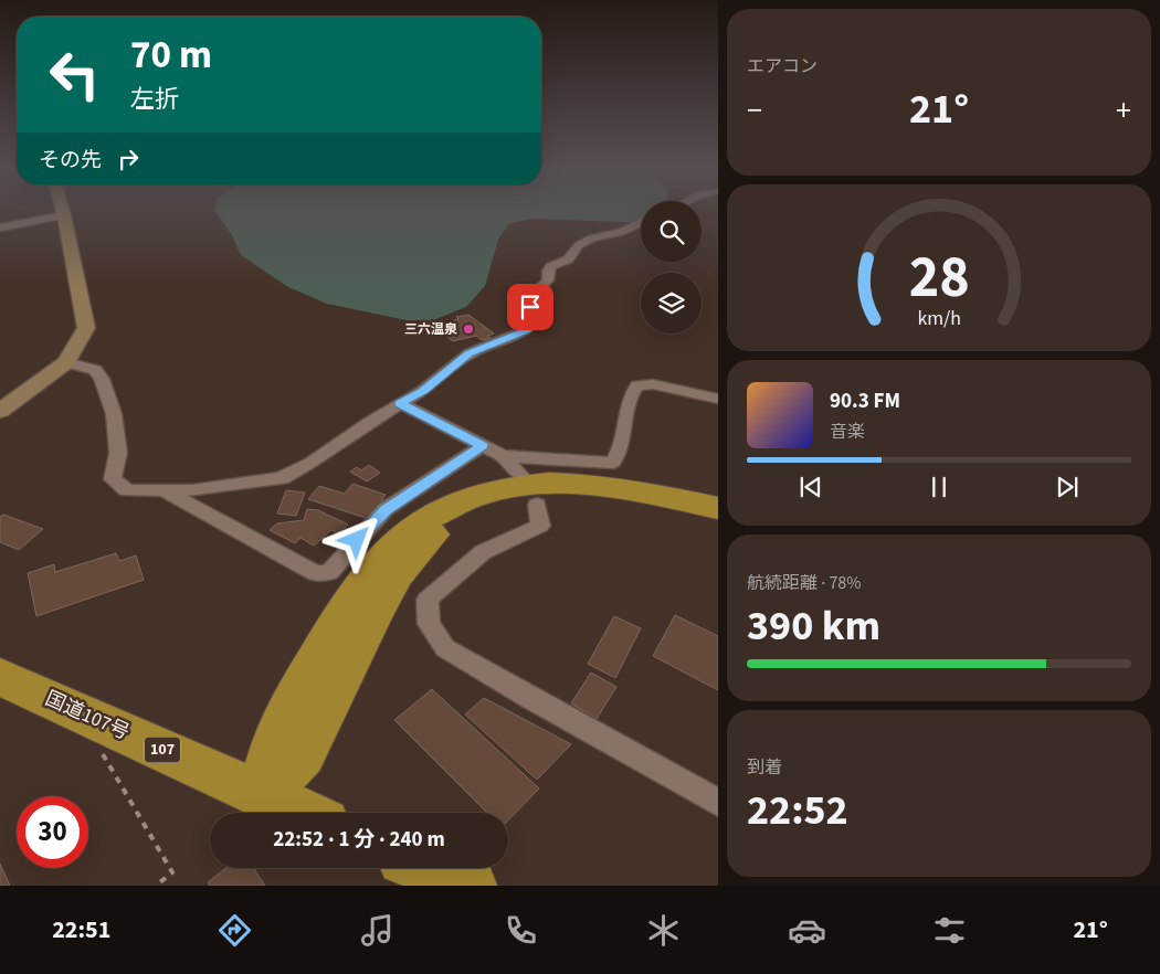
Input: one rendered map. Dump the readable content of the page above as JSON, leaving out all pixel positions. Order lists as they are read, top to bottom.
{
  "streets": {
    "highway": ["国道107号", "107"]
  },
  "places": ["三六温泉"],
  "page": {
    "tile": [
      "エアコン",
      ["航続距離 · 78%", "390 km"],
      ["到着", "22:52"]
    ],
    "turn": ["70 m", "左折"],
    "heat": ["−", "21°", "+"],
    "then": "その先",
    "song": ["90.3 FM", "音楽"],
    "limit": "30",
    "trip": "22:52 · 1 分 · 240 m",
    "tabs": ["22:51", "21°"],
    "gauge": ["28", "km/h"]
  }
}
